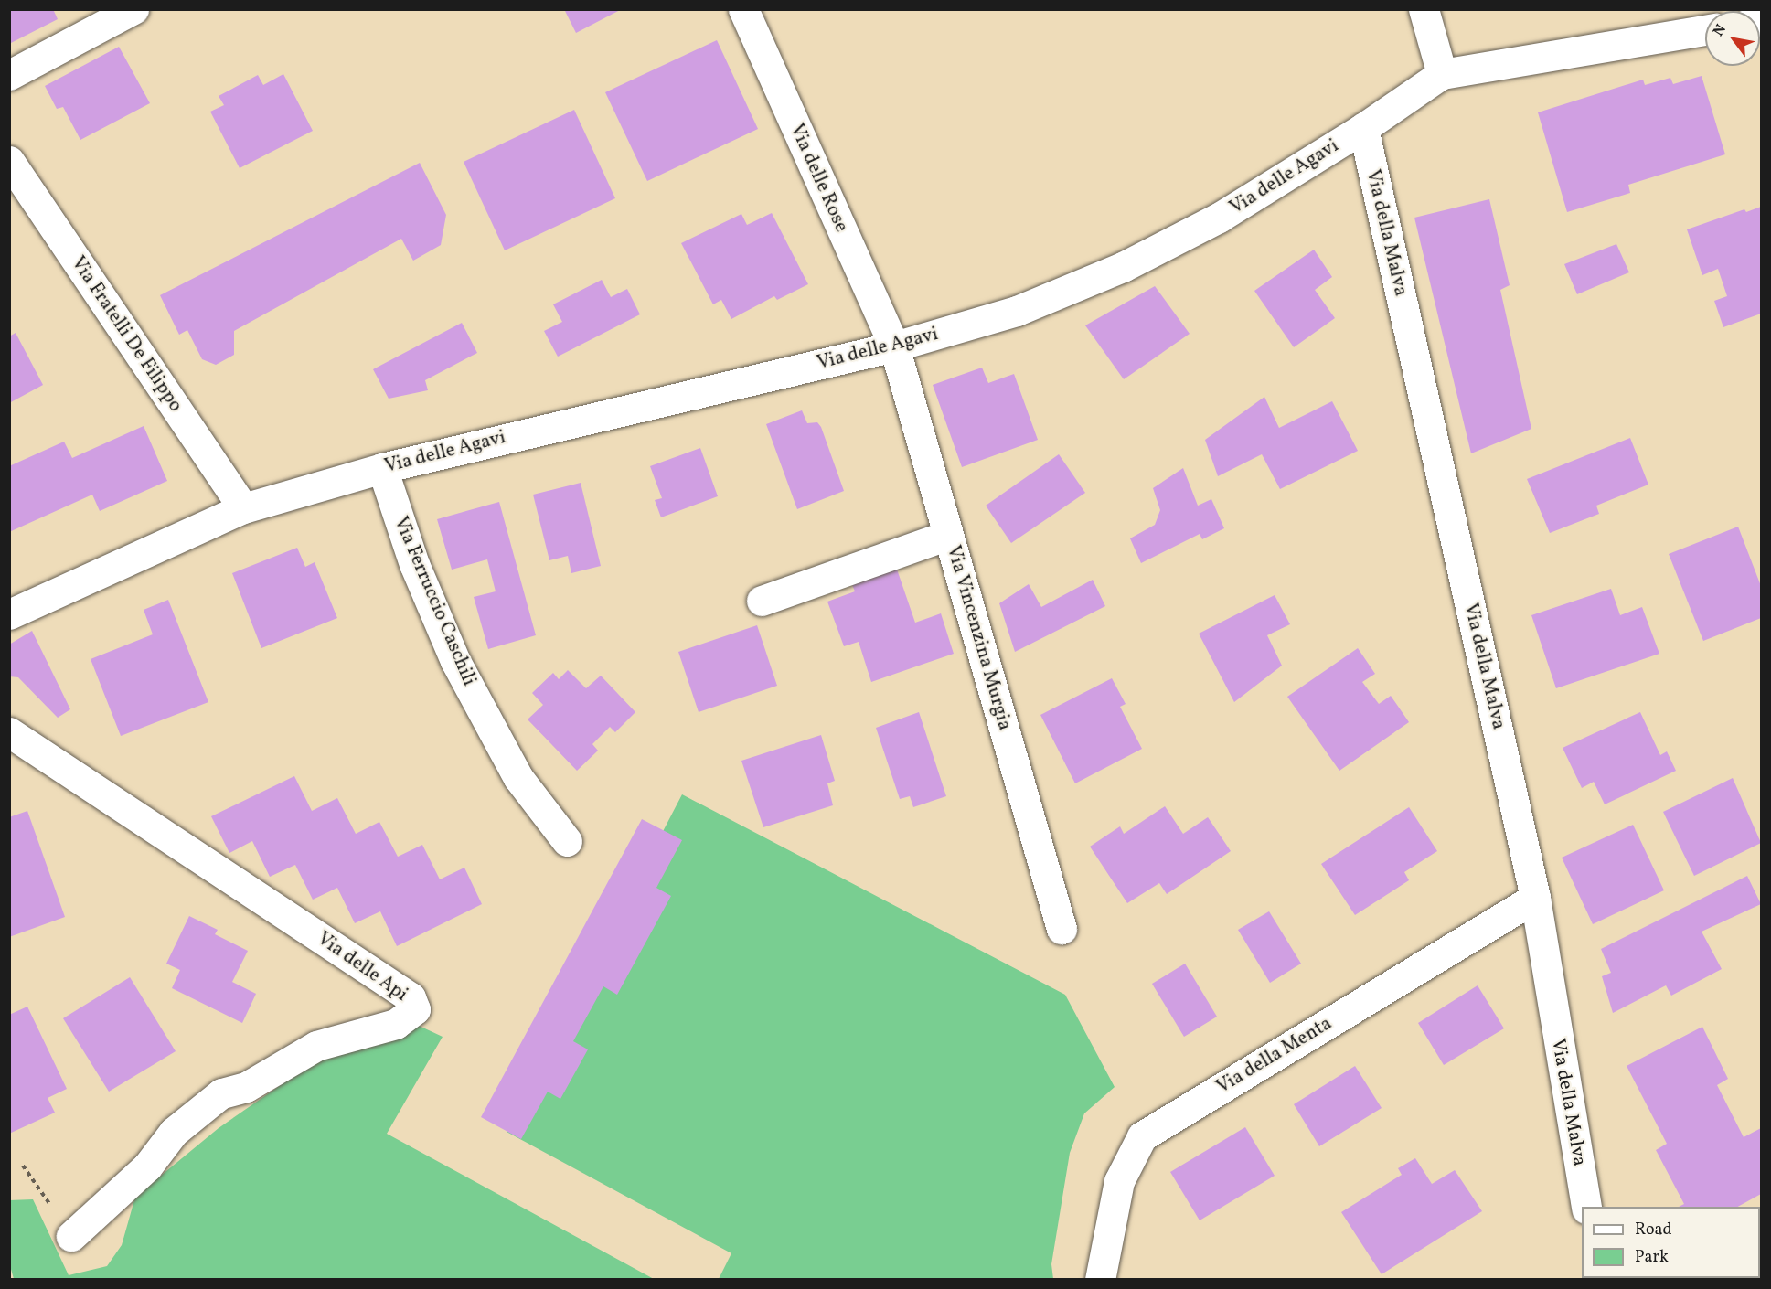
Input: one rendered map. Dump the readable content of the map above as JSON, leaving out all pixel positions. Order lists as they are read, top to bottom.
{
  "streets": {
    "street": [
      "Via delle Agavi",
      "Via delle Rose",
      "Via della Malva",
      "Via Fratelli De Filippo",
      "Via Ferruccio Caschili",
      "Via Vincenzina Murgia",
      "Via delle Api",
      "Via della Menta"
    ]
  },
  "crossings": [
    ["Via delle Agavi", "Via delle Rose"],
    ["Via delle Agavi", "Via della Malva"],
    ["Via delle Agavi", "Via Fratelli De Filippo"],
    ["Via delle Agavi", "Via Ferruccio Caschili"],
    ["Via delle Agavi", "Via Vincenzina Murgia"],
    ["Via delle Rose", "Via Vincenzina Murgia"],
    ["Via della Malva", "Via della Menta"]
  ],
  "legend": ["Road", "Park"],
  "north": "top left"
}
